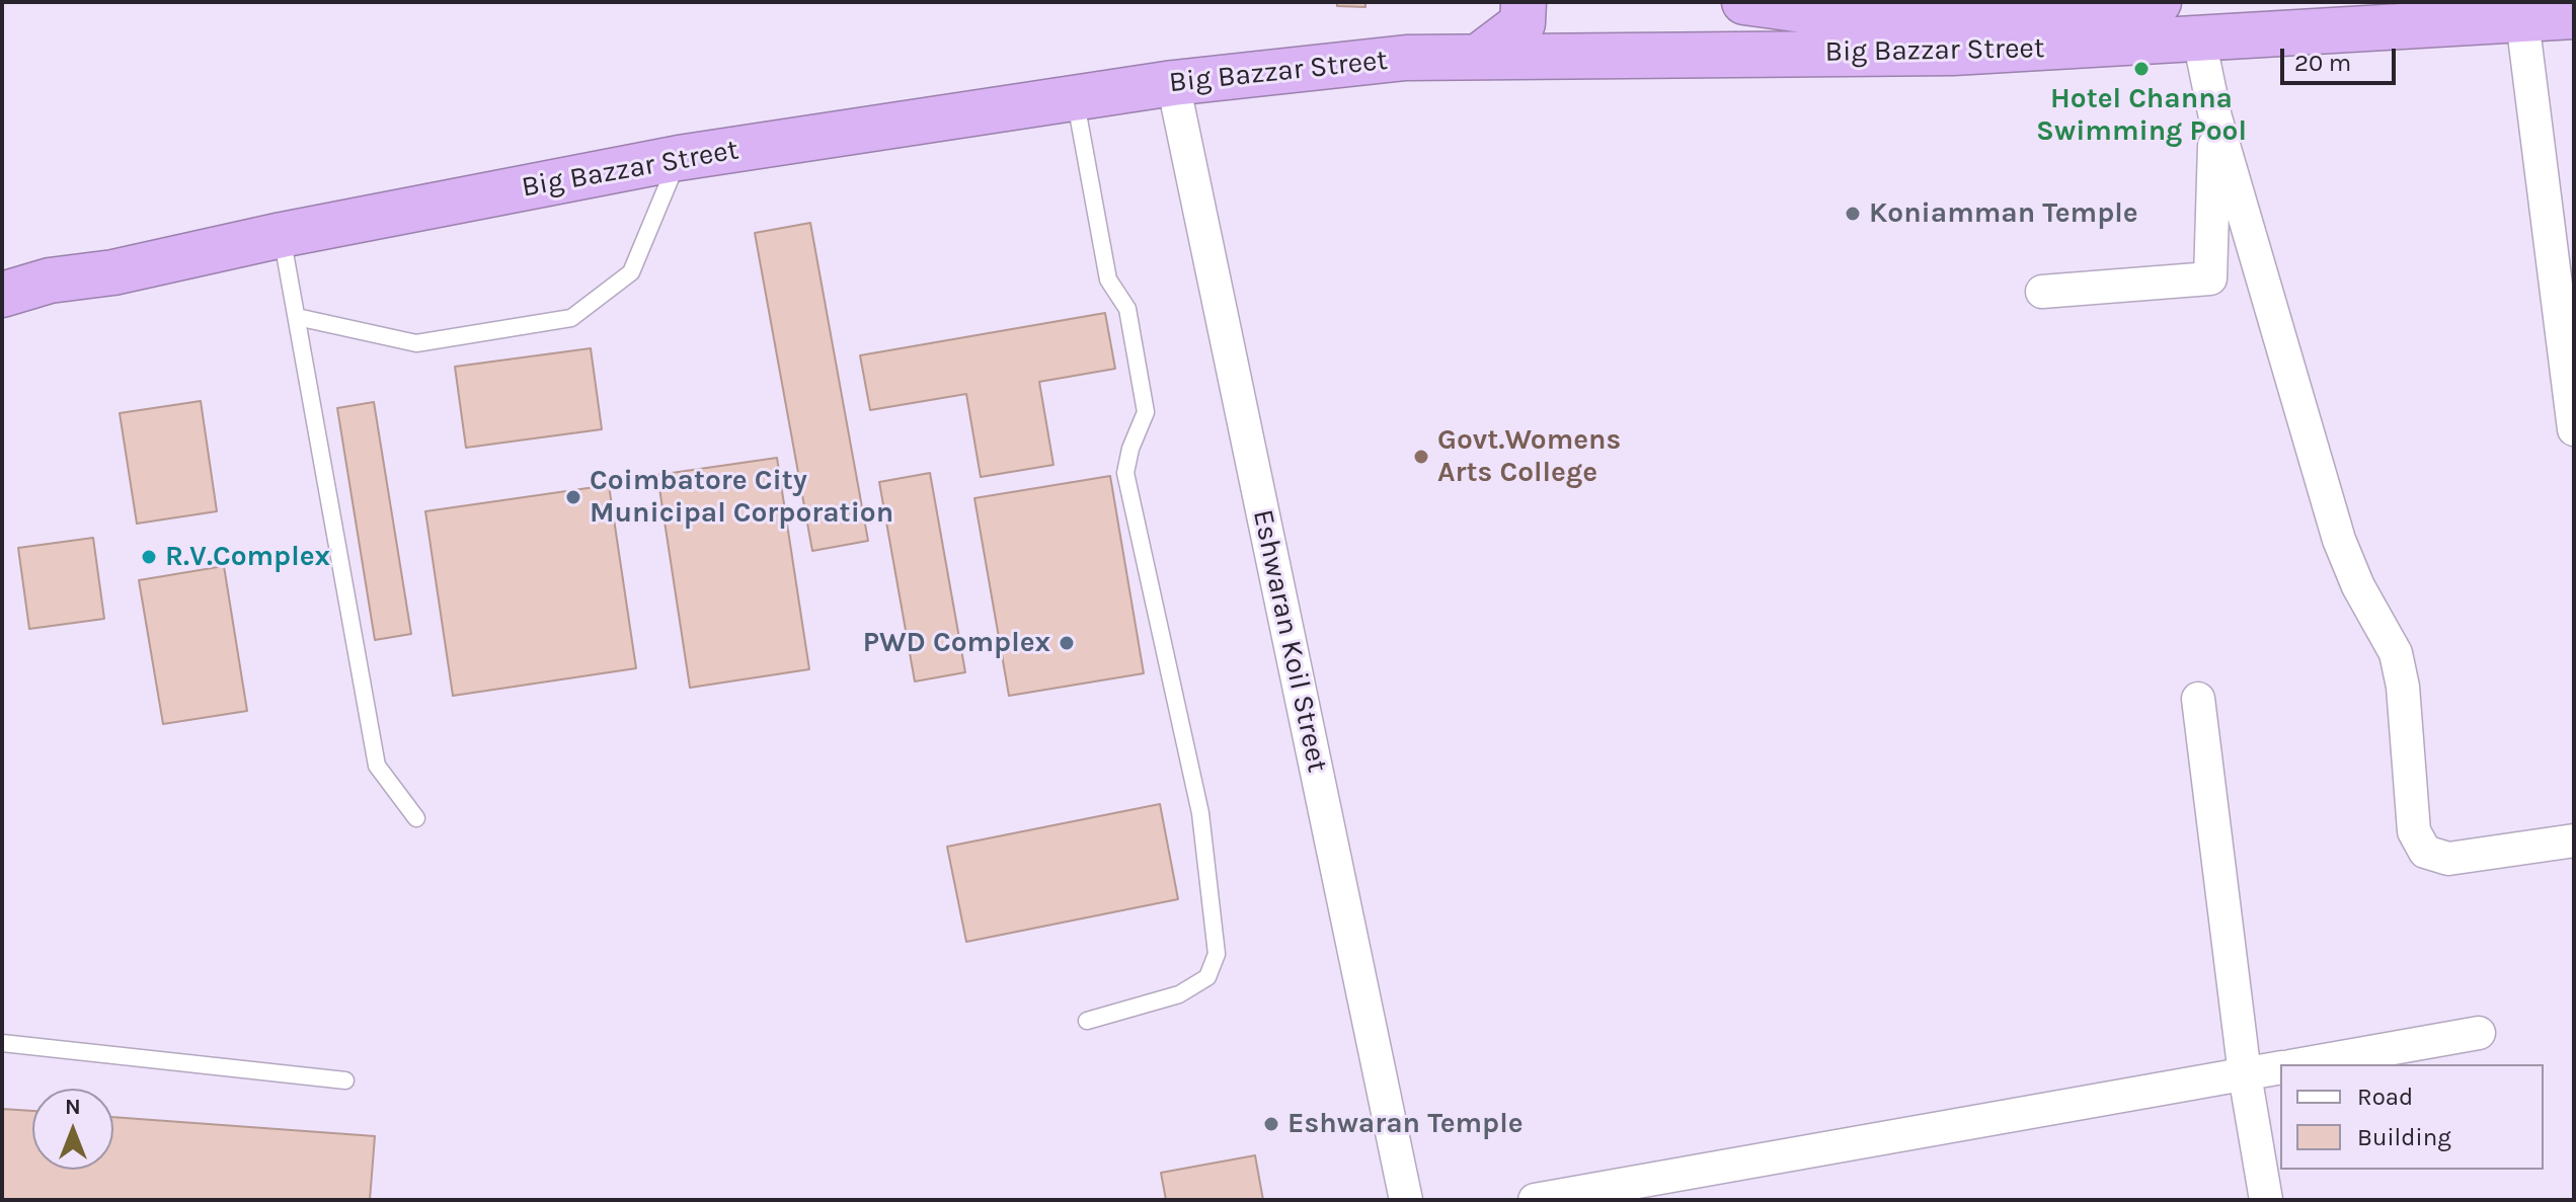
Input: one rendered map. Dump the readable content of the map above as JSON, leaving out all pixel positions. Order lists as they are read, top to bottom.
{
  "streets": {
    "highway": ["Big Bazzar Street"],
    "street": ["Eshwaran Koil Street"]
  },
  "crossings": [
    ["Big Bazzar Street", "Eshwaran Koil Street"]
  ],
  "places": [
    "Hotel Channa Swimming Pool",
    "Koniamman Temple",
    "Govt.Womens Arts College",
    "Coimbatore City Municipal Corporation",
    "R.V.Complex",
    "PWD Complex",
    "Eshwaran Temple"
  ],
  "legend": ["Road", "Building"],
  "scale_bar": "20 m",
  "north": "top"
}
